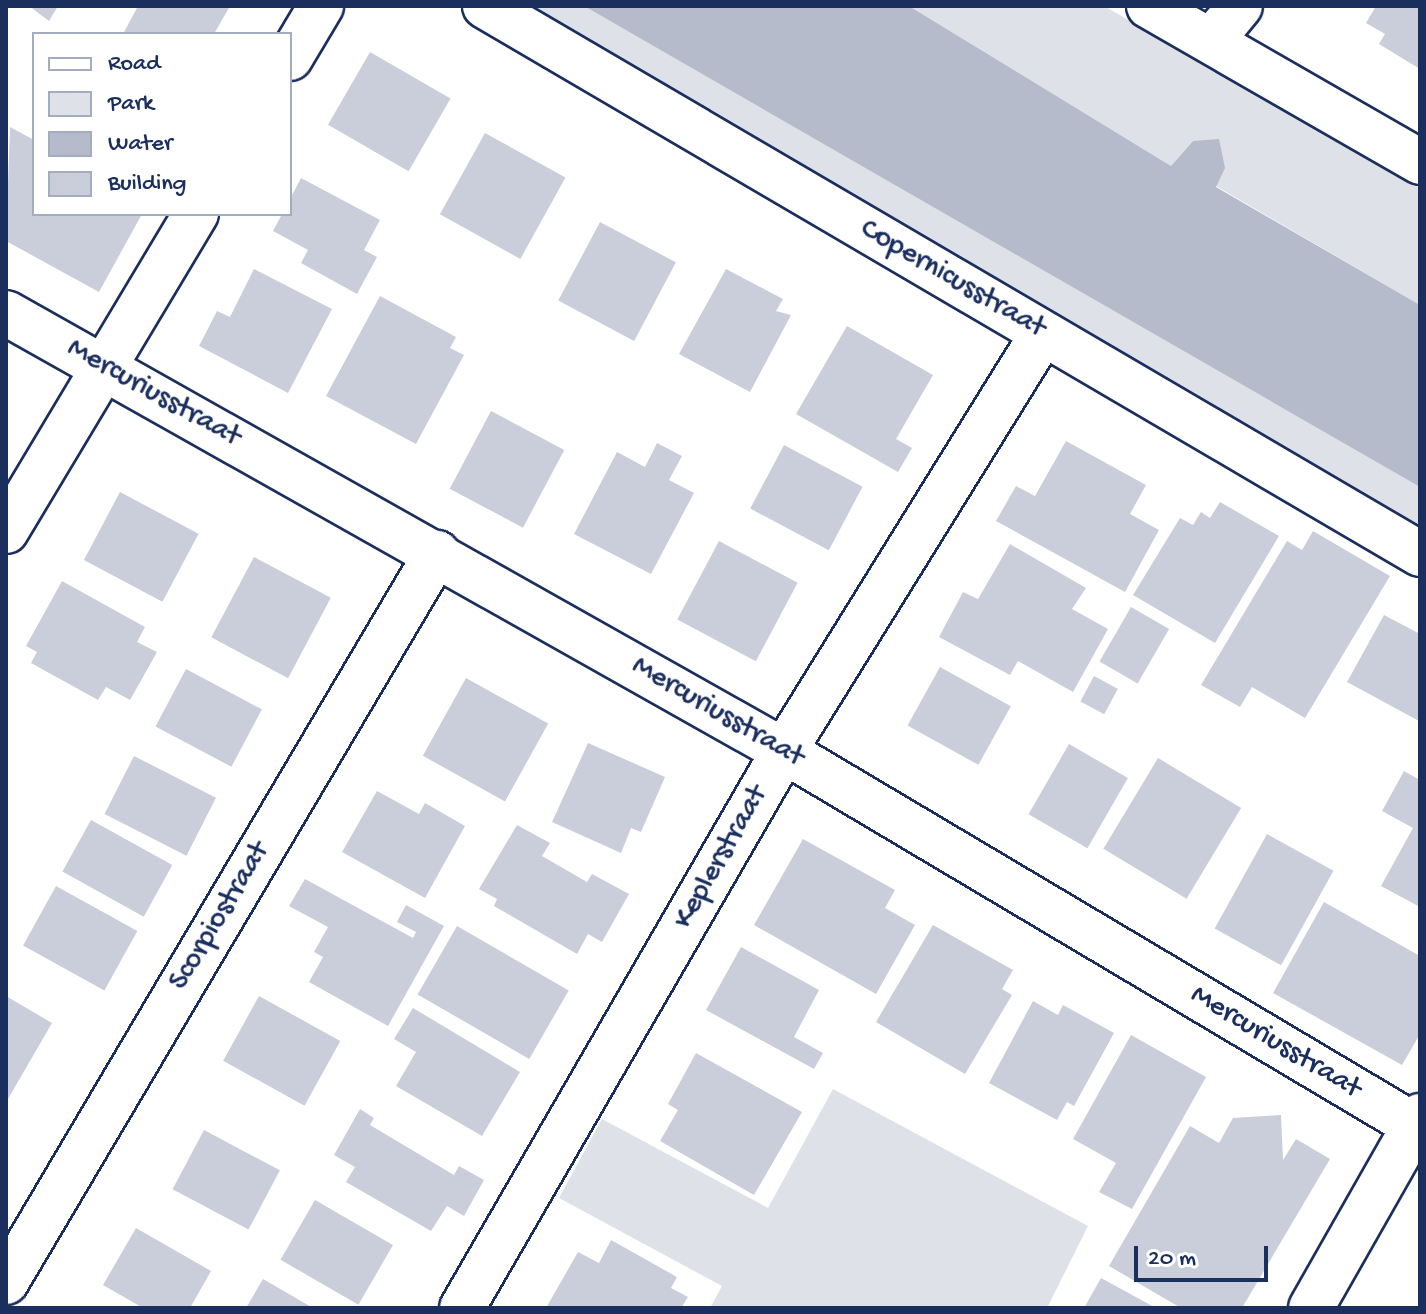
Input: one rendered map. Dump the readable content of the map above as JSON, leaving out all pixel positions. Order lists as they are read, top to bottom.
{
  "streets": {
    "street": [
      "Copernicusstraat",
      "Mercuriusstraat",
      "Keplerstraat",
      "Scorpiostraat"
    ]
  },
  "crossings": [
    ["Copernicusstraat", "Keplerstraat"],
    ["Mercuriusstraat", "Keplerstraat"],
    ["Mercuriusstraat", "Scorpiostraat"]
  ],
  "legend": [
    "Road",
    "Park",
    "Water",
    "Building"
  ],
  "scale_bar": "20 m"
}
